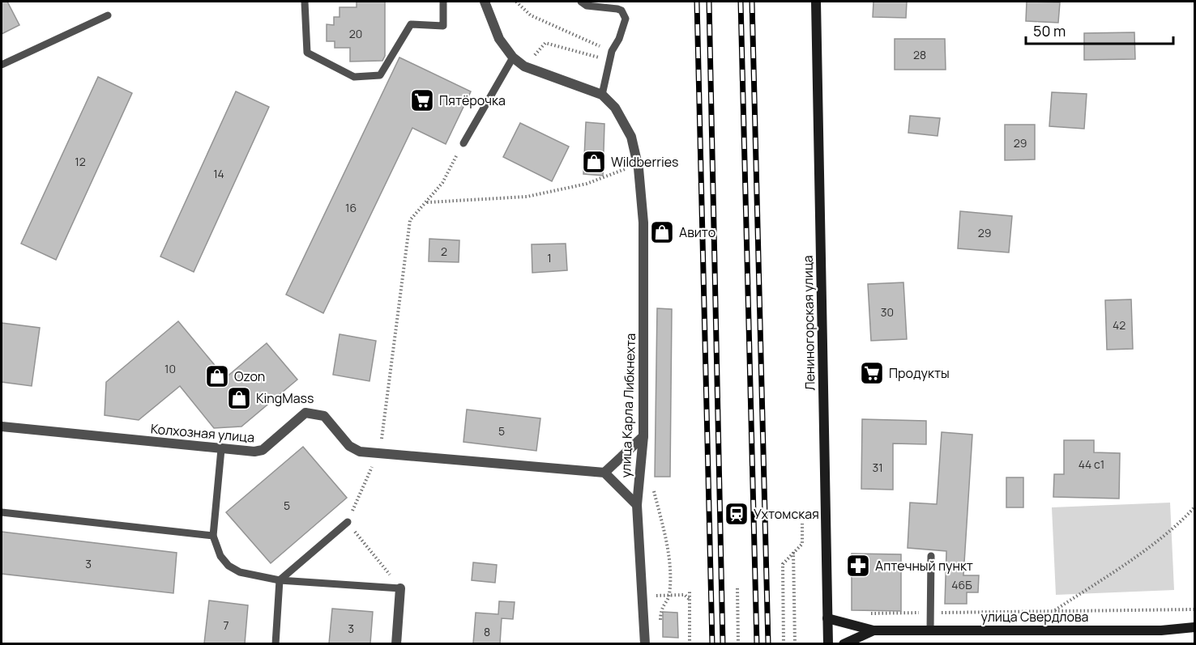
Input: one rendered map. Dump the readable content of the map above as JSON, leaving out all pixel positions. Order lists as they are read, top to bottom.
{
  "streets": {
    "street": [
      "Лениногорская улица",
      "улица Карла Либкнехта",
      "Колхозная улица",
      "улица Свердлова"
    ]
  },
  "crossings": [
    ["Лениногорская улица", "улица Свердлова"]
  ],
  "places": {
    "supermarket": ["Пятёрочка", "Продукты"],
    "shop": [
      "Wildberries",
      "Авито",
      "Ozon",
      "KingMass"
    ],
    "station": ["Ухтомская"],
    "pharmacy": ["Аптечный пункт"]
  },
  "house_numbers": [
    "20",
    "28",
    "29",
    "12",
    "14",
    "16",
    "29",
    "2",
    "1",
    "30",
    "42",
    "10",
    "5",
    "44 с1",
    "31",
    "5",
    "3",
    "46Б",
    "7",
    "3",
    "8"
  ],
  "scale_bar": "50 m"
}
